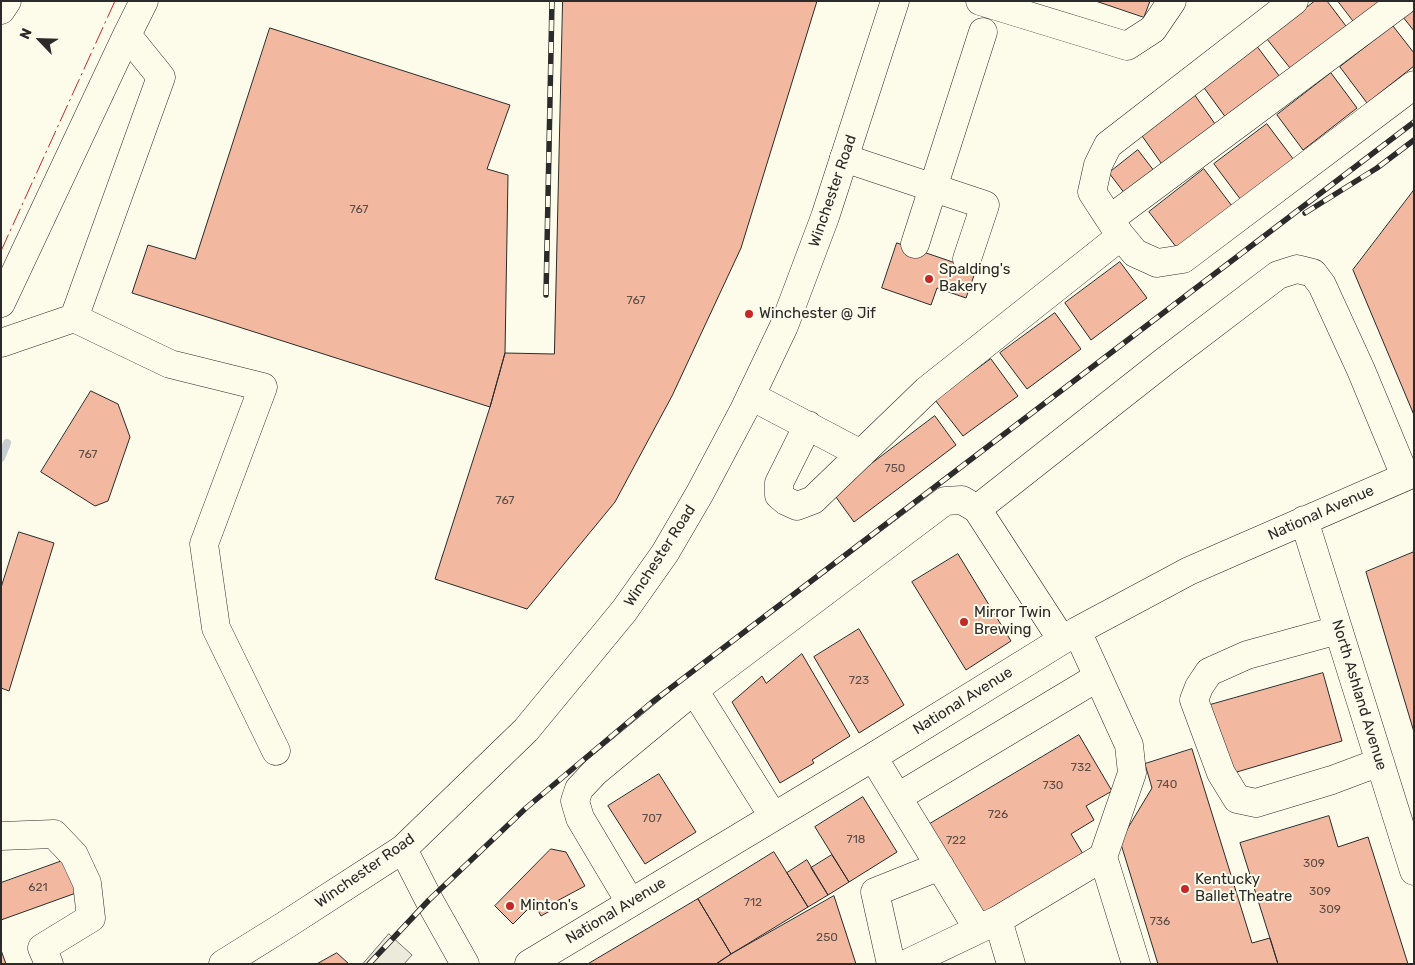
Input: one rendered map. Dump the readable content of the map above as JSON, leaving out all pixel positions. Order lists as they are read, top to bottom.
{
  "streets": {
    "street": ["Winchester Road", "National Avenue", "North Ashland Avenue"]
  },
  "crossings": [
    ["National Avenue", "North Ashland Avenue"]
  ],
  "places": [
    "Spalding's Bakery",
    "Winchester @ Jif",
    "Mirror Twin Brewing",
    "Kentucky Ballet Theatre",
    "Minton's"
  ],
  "house_numbers": [
    "767",
    "767",
    "767",
    "750",
    "767",
    "723",
    "732",
    "740",
    "730",
    "726",
    "707",
    "718",
    "722",
    "309",
    "621",
    "309",
    "712",
    "309",
    "736",
    "250"
  ],
  "north": "top left"
}
